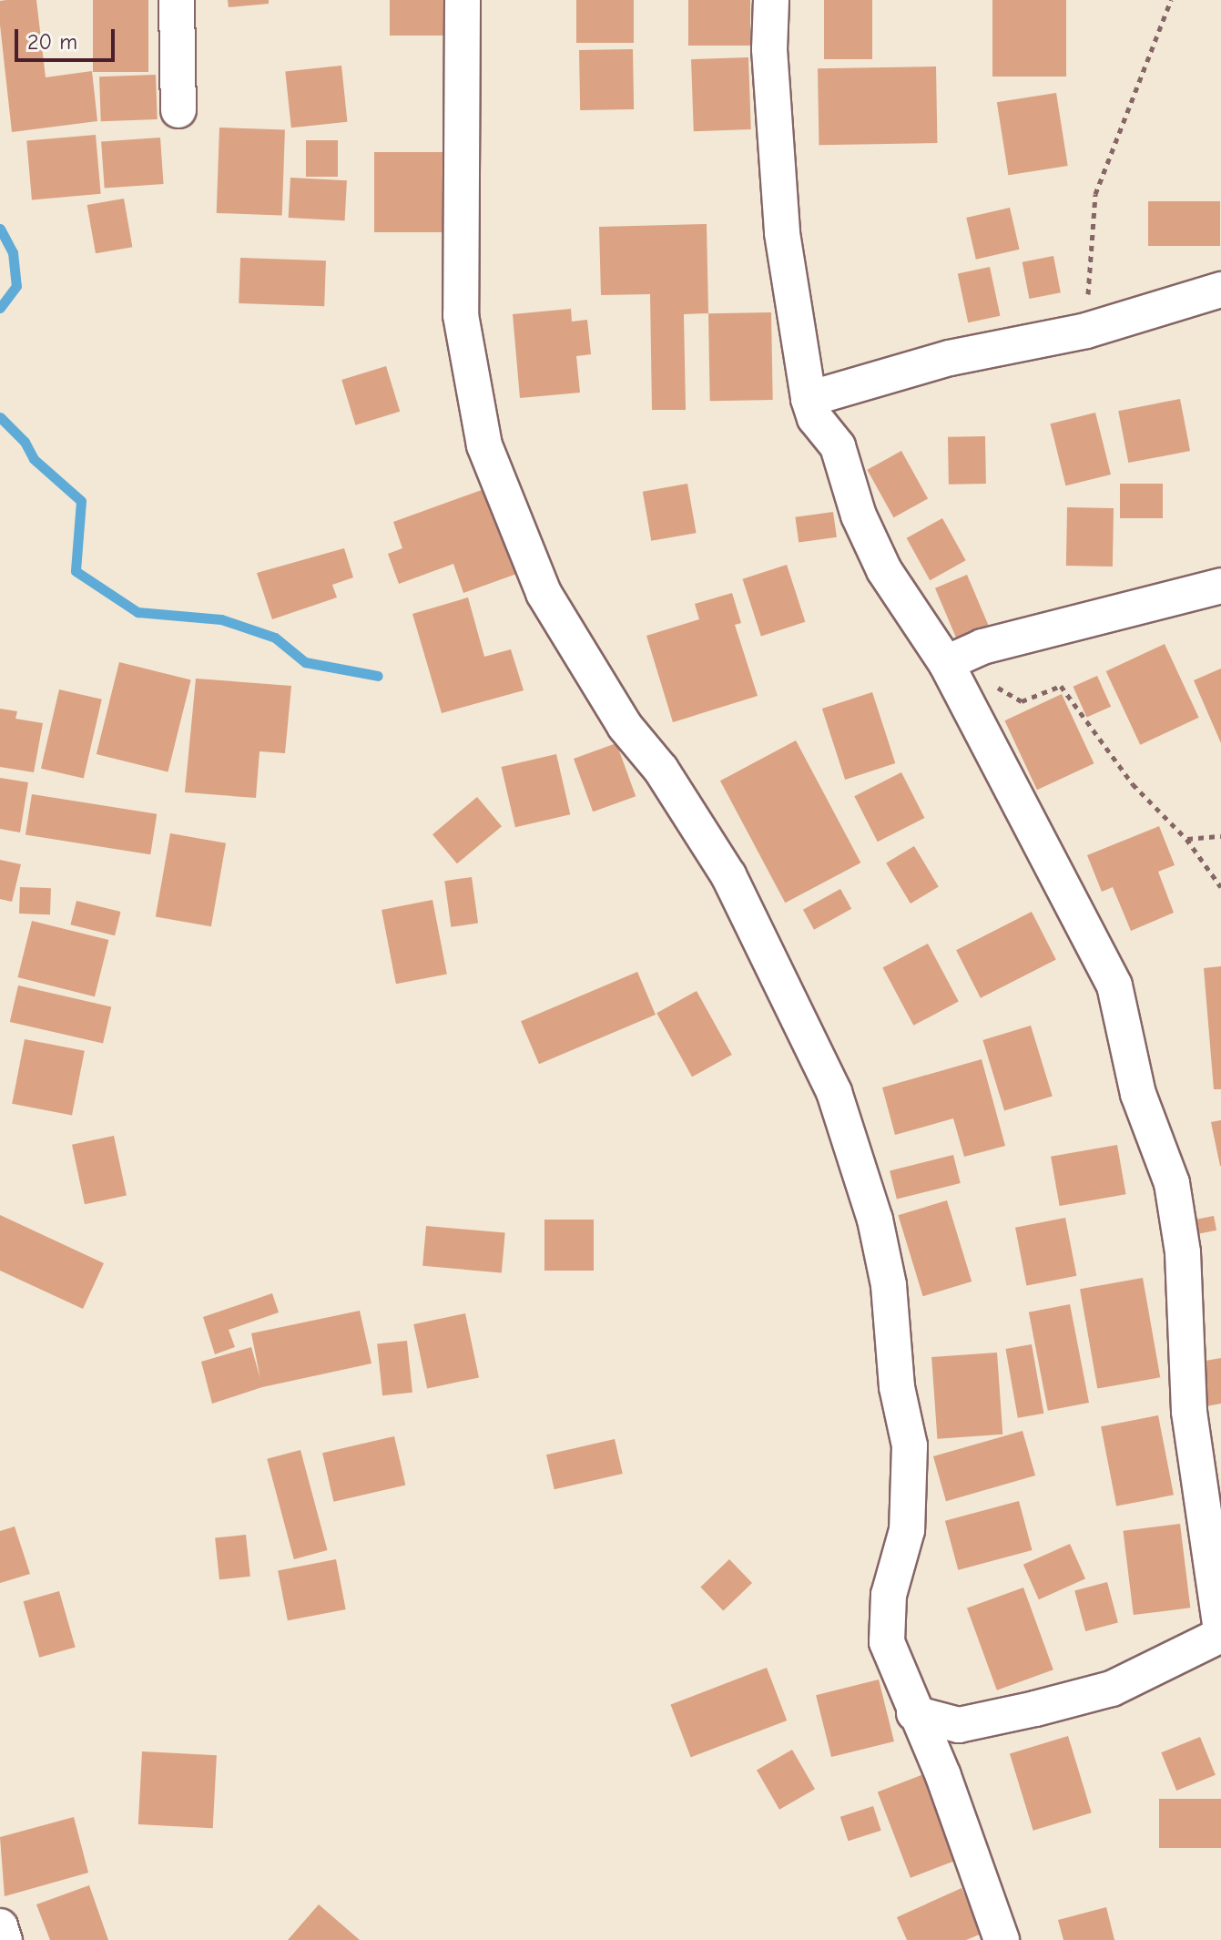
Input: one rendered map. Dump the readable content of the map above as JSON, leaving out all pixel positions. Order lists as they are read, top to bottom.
{
  "scale_bar": "20 m"
}
